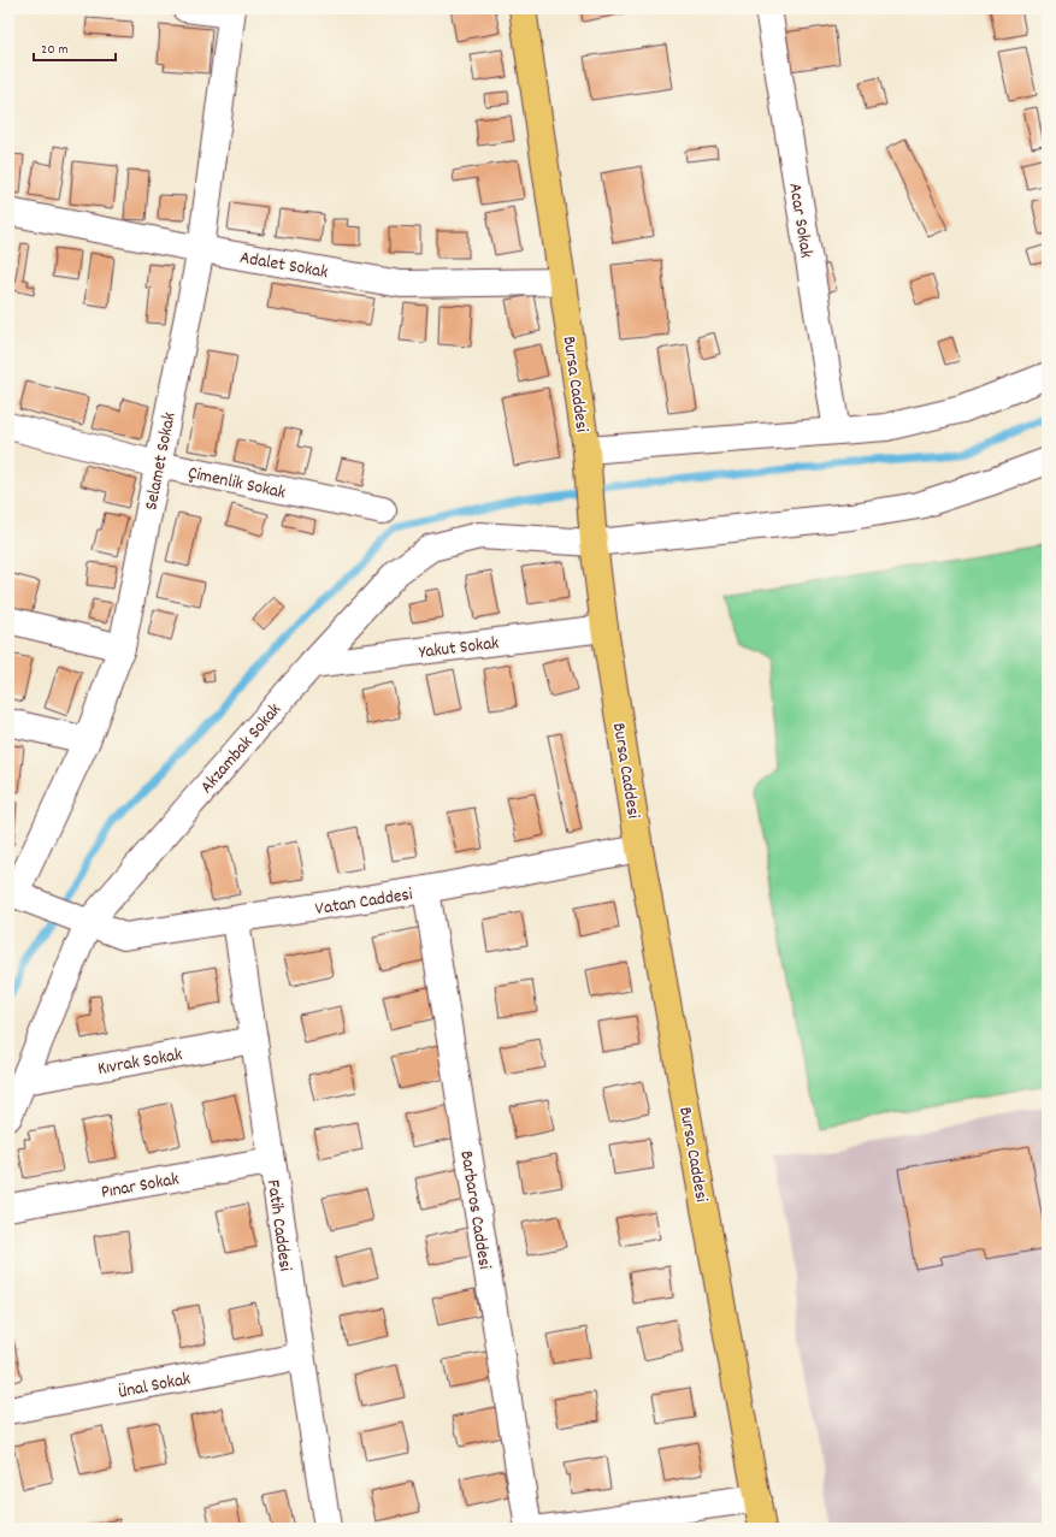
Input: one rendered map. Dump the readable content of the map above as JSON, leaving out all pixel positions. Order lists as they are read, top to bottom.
{
  "streets": {
    "main road": ["Bursa Caddesi"],
    "street": [
      "Acar Sokak",
      "Adalet Sokak",
      "Selamet Sokak",
      "Çimenlik Sokak",
      "Yakut Sokak",
      "Akzambak Sokak",
      "Vatan Caddesi",
      "Kıvrak Sokak",
      "Pınar Sokak",
      "Barbaros Caddesi",
      "Fatih Caddesi",
      "Ünal Sokak"
    ]
  },
  "crossings": [
    ["Adalet Sokak", "Bursa Caddesi"],
    ["Adalet Sokak", "Selamet Sokak"],
    ["Bursa Caddesi", "Yakut Sokak"],
    ["Bursa Caddesi", "Akzambak Sokak"],
    ["Bursa Caddesi", "Vatan Caddesi"],
    ["Selamet Sokak", "Çimenlik Sokak"],
    ["Selamet Sokak", "Vatan Caddesi"],
    ["Yakut Sokak", "Akzambak Sokak"],
    ["Akzambak Sokak", "Vatan Caddesi"],
    ["Akzambak Sokak", "Kıvrak Sokak"],
    ["Vatan Caddesi", "Barbaros Caddesi"],
    ["Vatan Caddesi", "Fatih Caddesi"],
    ["Kıvrak Sokak", "Fatih Caddesi"],
    ["Pınar Sokak", "Fatih Caddesi"],
    ["Fatih Caddesi", "Ünal Sokak"]
  ],
  "scale_bar": "20 m"
}
